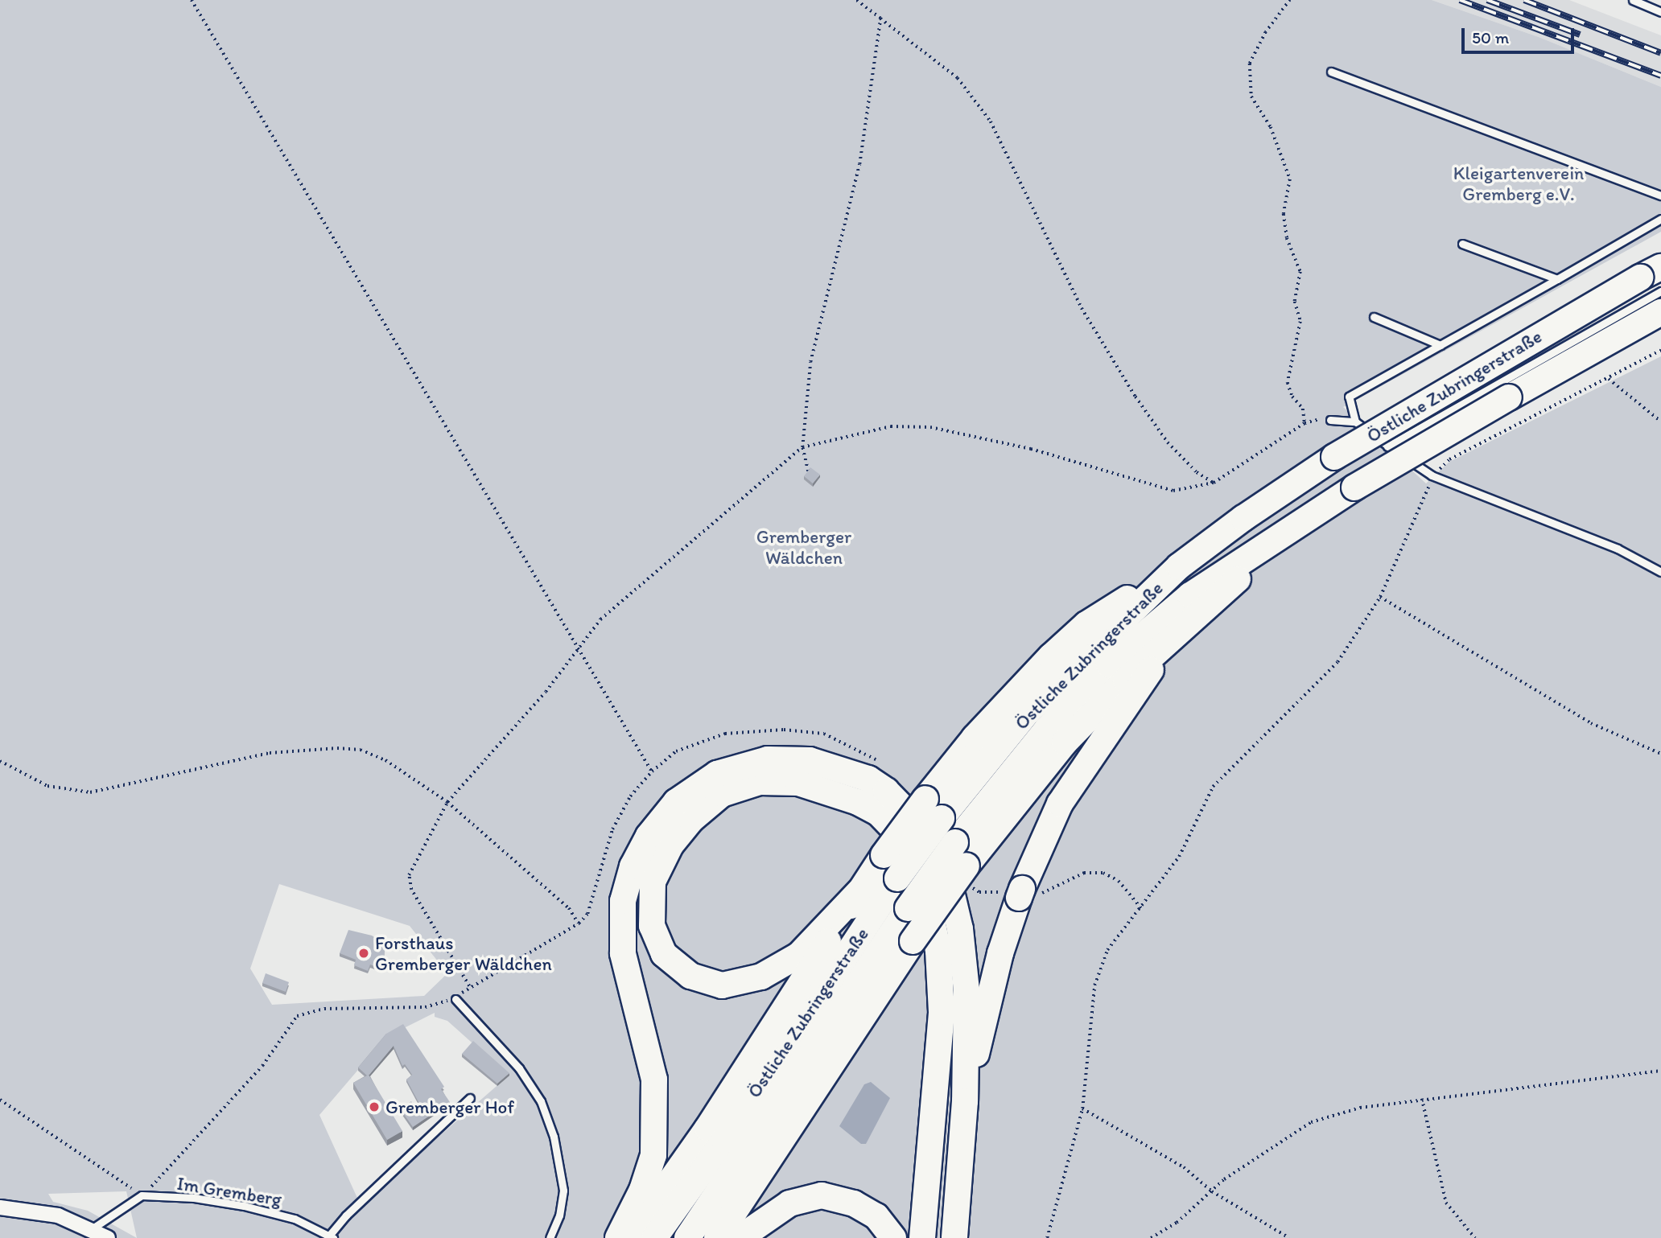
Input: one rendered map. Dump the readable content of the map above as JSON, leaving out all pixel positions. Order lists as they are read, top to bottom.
{
  "streets": {
    "highway": ["Östliche Zubringerstraße"],
    "lane": ["Im Gremberg"]
  },
  "parks": ["Kleigartenverein Gremberg e.V.", "Gremberger Wäldchen"],
  "places": ["Forsthaus Gremberger Wäldchen", "Gremberger Hof"],
  "scale_bar": "50 m"
}
